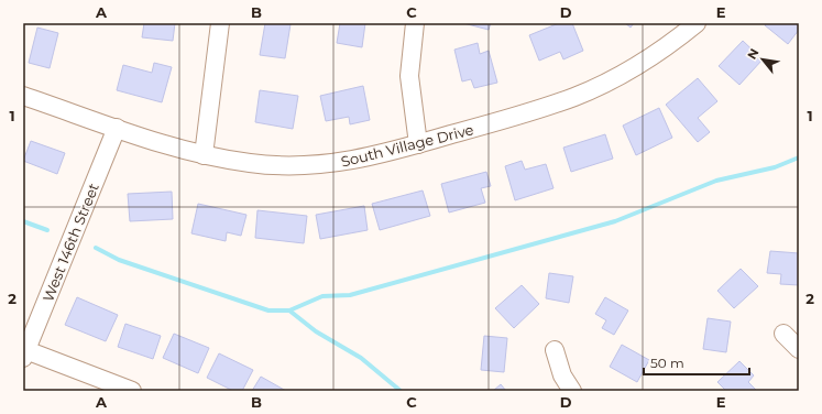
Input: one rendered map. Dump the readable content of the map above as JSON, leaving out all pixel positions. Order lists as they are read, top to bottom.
{
  "streets": {
    "street": ["South Village Drive", "West 146th Street"]
  },
  "crossings": [
    ["South Village Drive", "West 146th Street"]
  ],
  "scale_bar": "50 m",
  "north": "top left",
  "grid": {
    "columns": [
      "A",
      "B",
      "C",
      "D",
      "E"
    ],
    "rows": ["1", "2"]
  }
}
